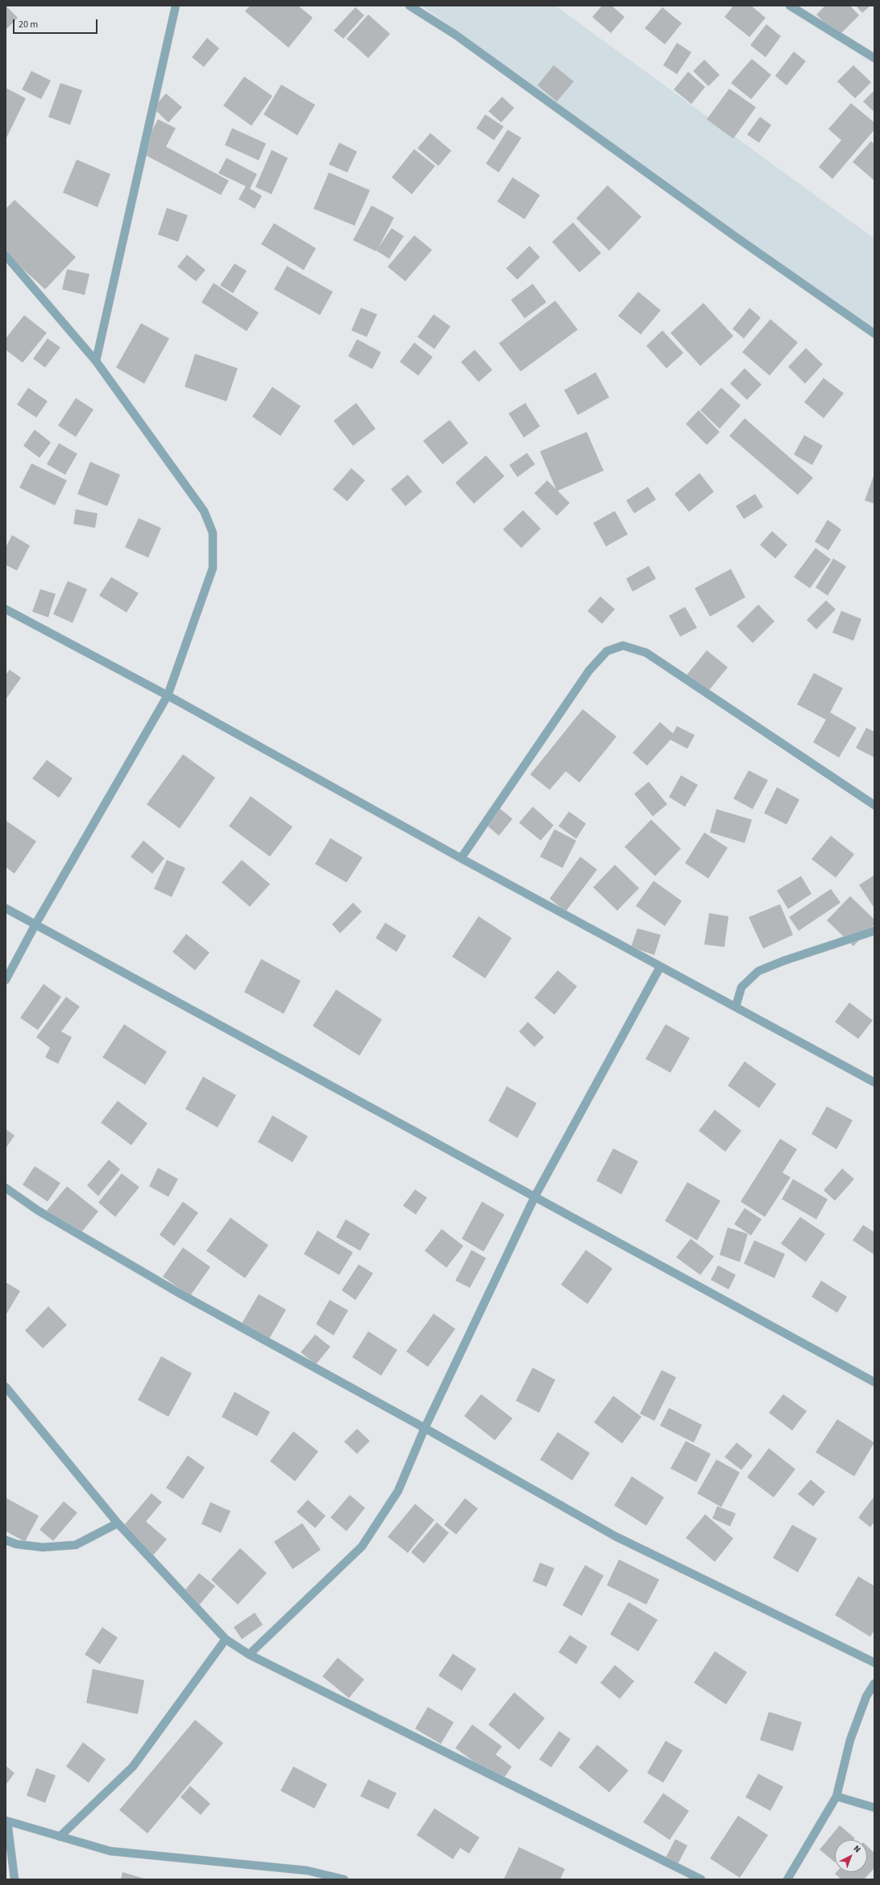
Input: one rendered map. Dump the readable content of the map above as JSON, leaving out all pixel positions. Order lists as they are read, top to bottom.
{
  "scale_bar": "20 m",
  "north": "top right"
}
